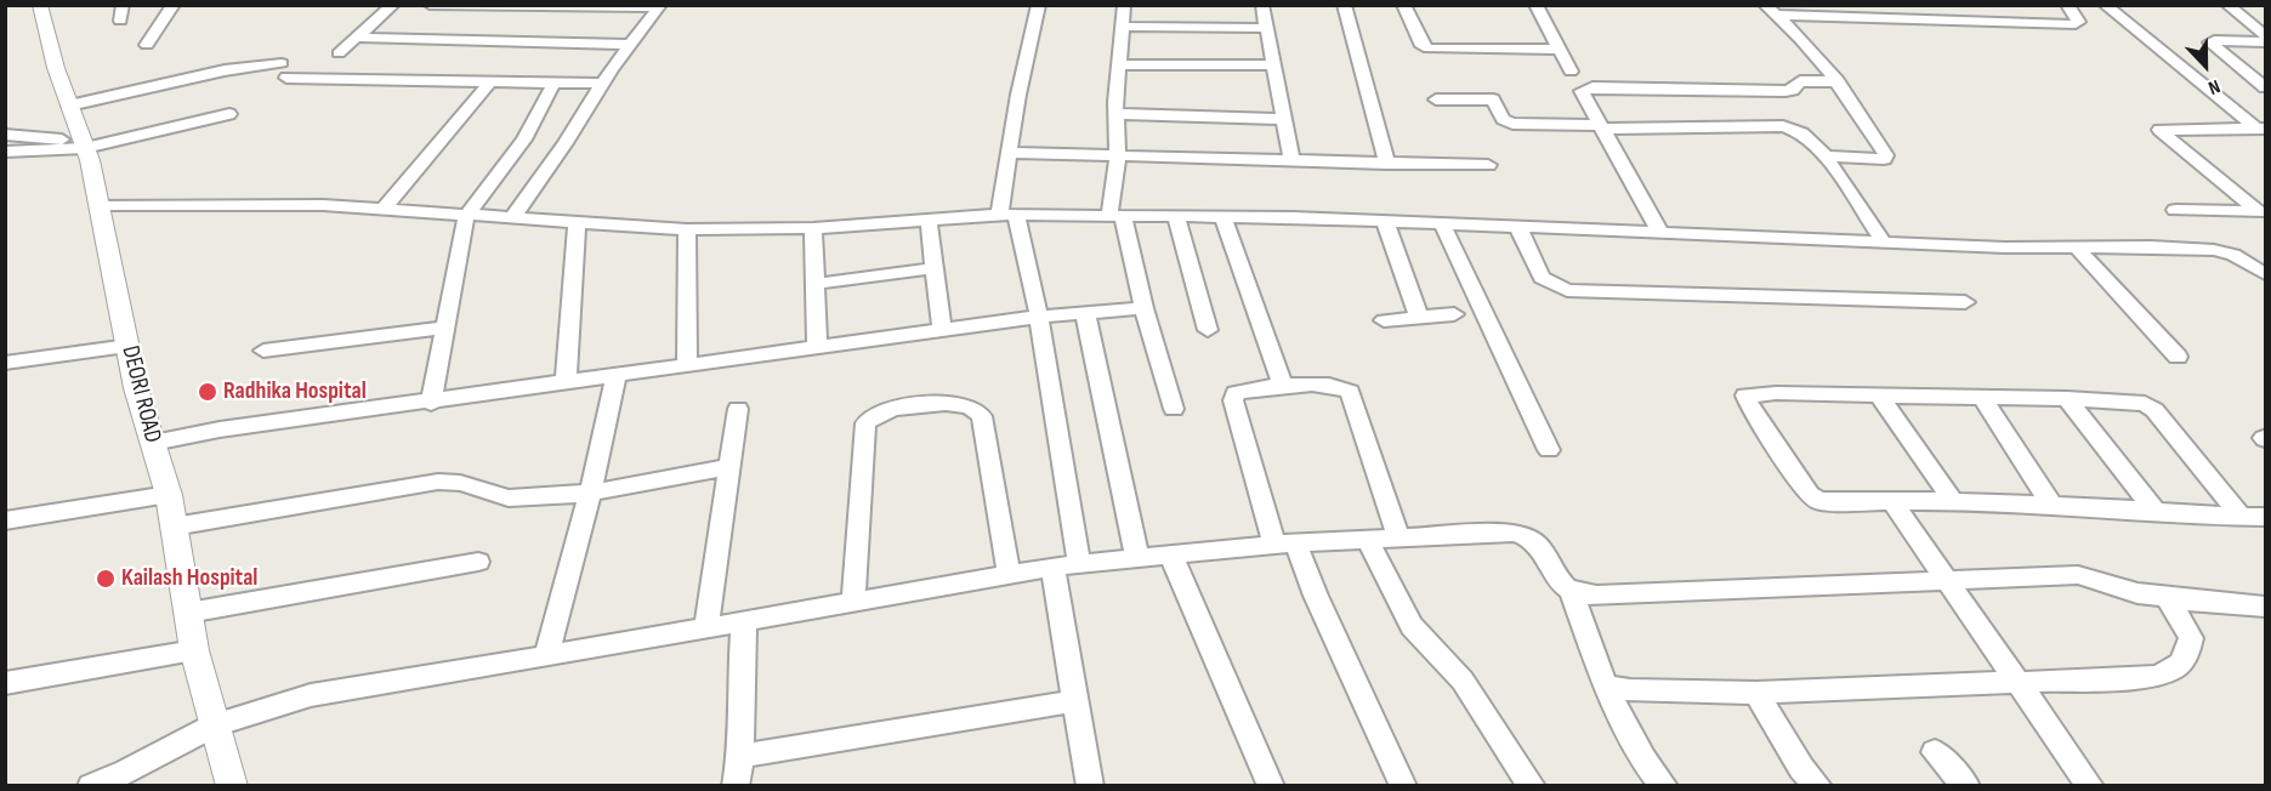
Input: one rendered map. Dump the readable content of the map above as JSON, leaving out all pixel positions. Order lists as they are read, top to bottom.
{
  "streets": {
    "street": ["DEORI ROAD"]
  },
  "places": ["Radhika Hospital", "Kailash Hospital"],
  "north": "bottom"
}
